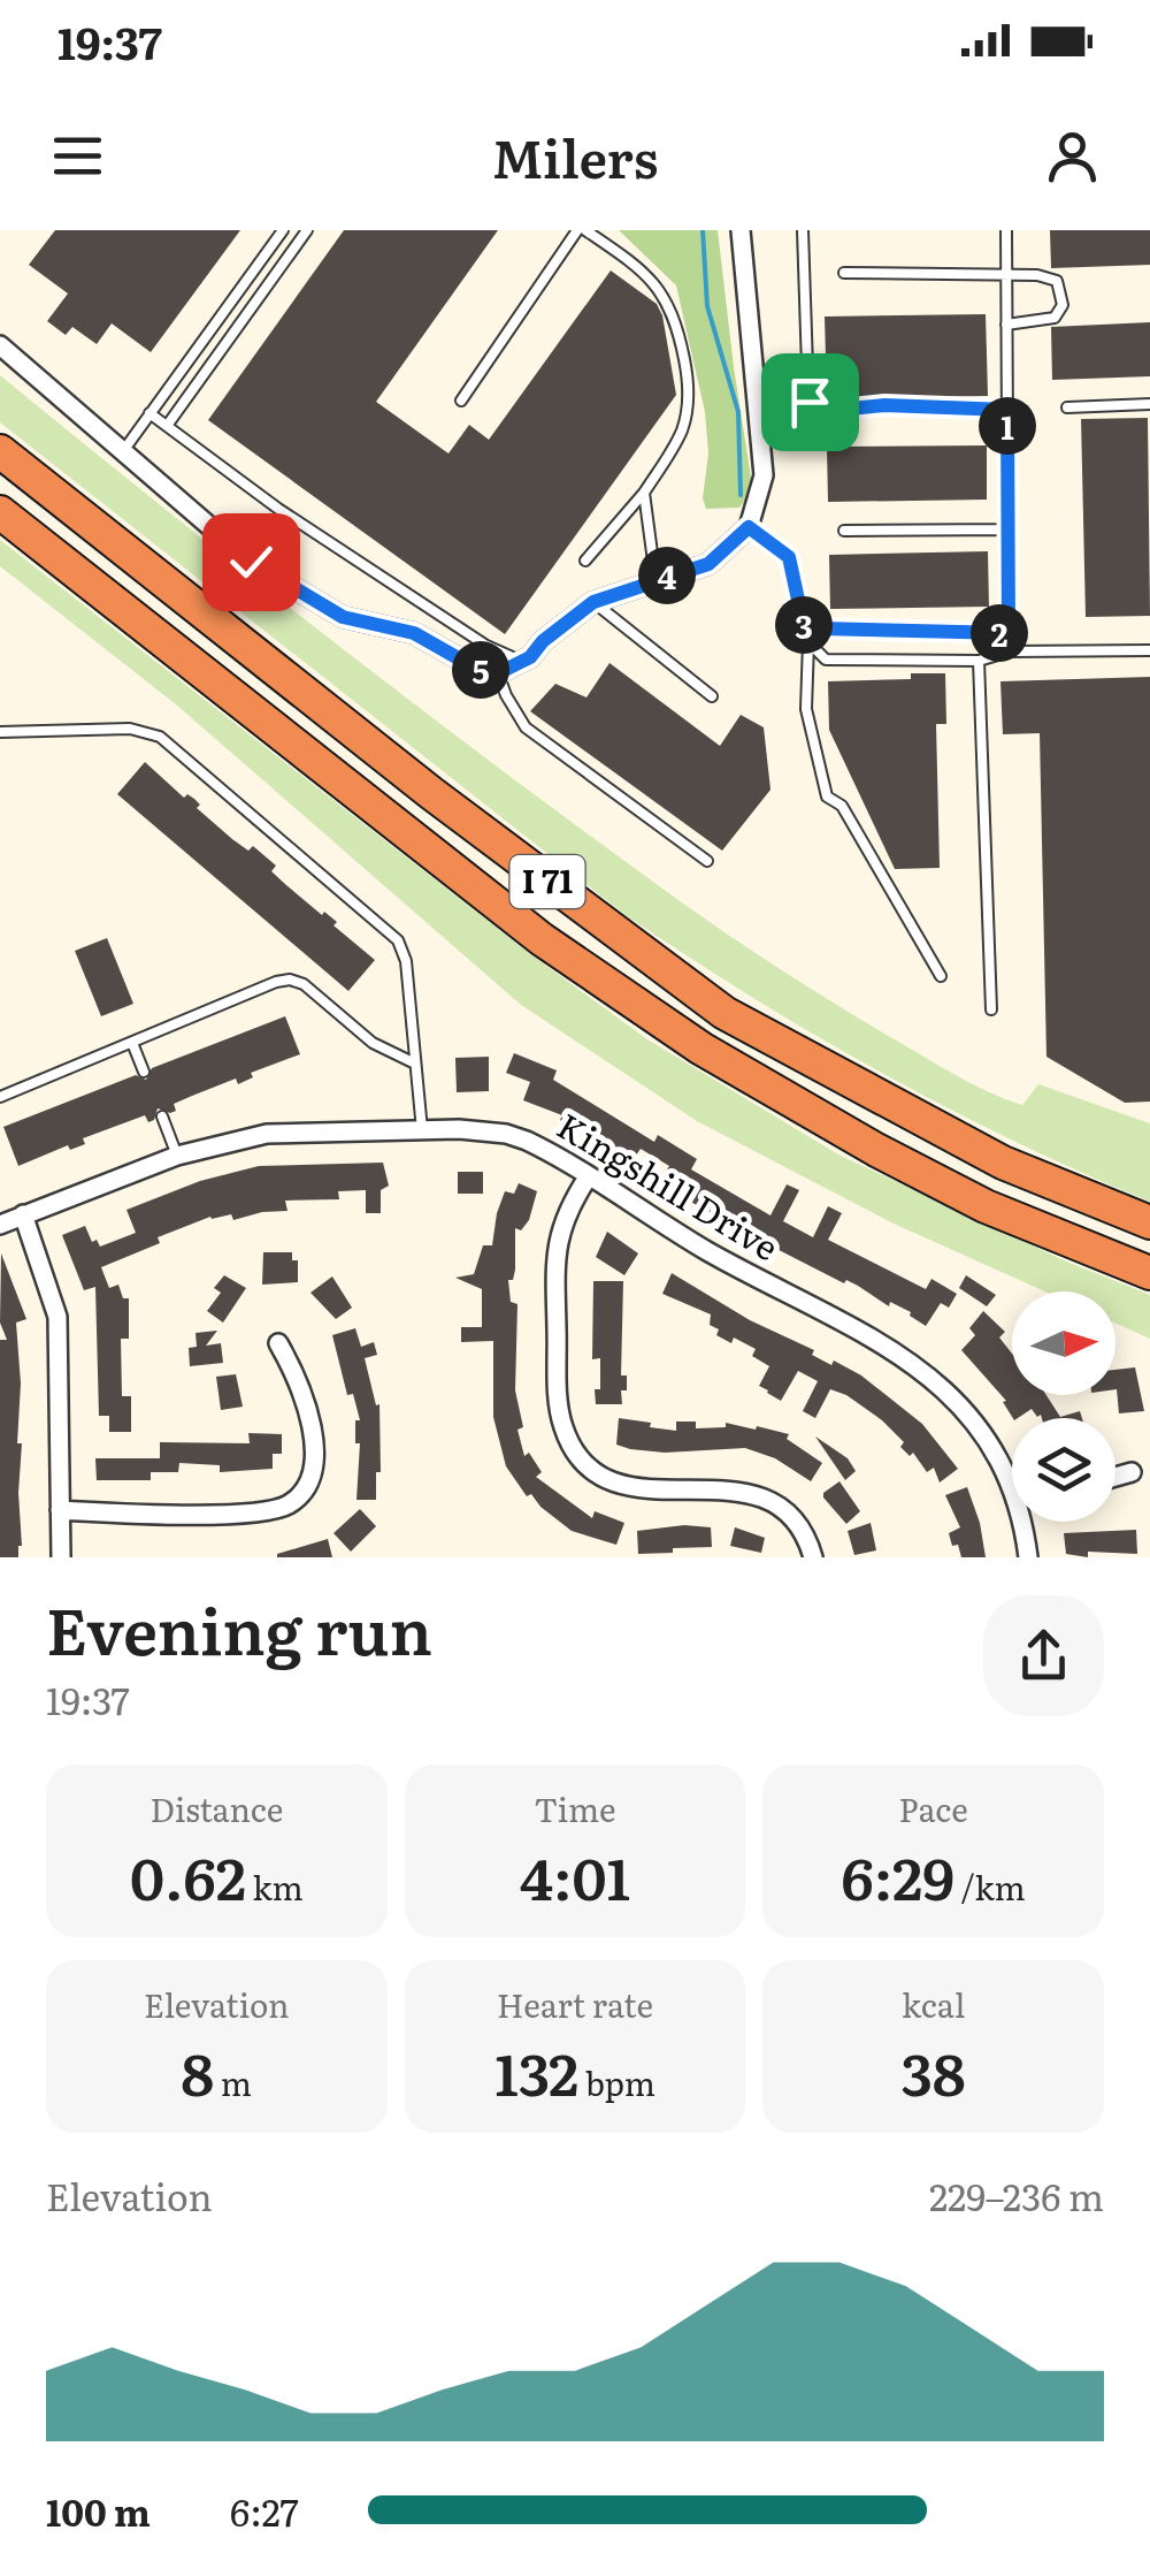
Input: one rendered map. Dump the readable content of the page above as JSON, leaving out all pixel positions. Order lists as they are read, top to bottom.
{
  "streets": {
    "highway": ["I 71"],
    "street": ["Kingshill Drive"]
  },
  "north": "right",
  "page": {
    "status": "19:37",
    "header": "Milers",
    "pins": [
      "1",
      "4",
      "3",
      "2",
      "5"
    ],
    "heading": ["Evening run", "19:37"],
    "stats": [
      ["Distance", "0.62 km"],
      ["Time", "4:01"],
      ["Pace", "6:29 /km"],
      ["Elevation", "8 m"],
      ["Heart rate", "132 bpm"],
      ["kcal", "38"]
    ],
    "chart": ["Elevation", "229–236 m"],
    "list": [
      {
        "name": "100 m",
        "note": "6:27"
      }
    ]
  }
}
